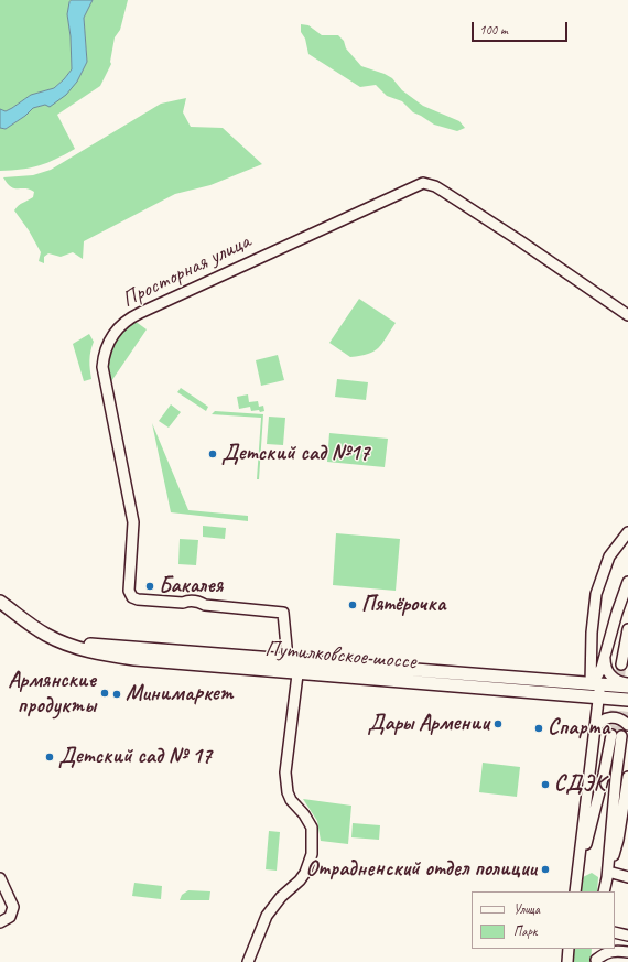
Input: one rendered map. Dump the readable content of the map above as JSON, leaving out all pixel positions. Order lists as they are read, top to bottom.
{
  "streets": {
    "main road": ["Путилковское шоссе"],
    "street": ["Просторная улица"]
  },
  "crossings": [
    ["Просторная улица", "Путилковское шоссе"]
  ],
  "places": [
    "Детский сад №17",
    "Бакалея",
    "Пятёрочка",
    "Армянские продукты",
    "Минимаркет",
    "Дары Армении",
    "Спарта",
    "Детский сад № 17",
    "СДЭК",
    "Отрадненский отдел полиции"
  ],
  "legend": ["Улица", "Парк"],
  "scale_bar": "100 m"
}
